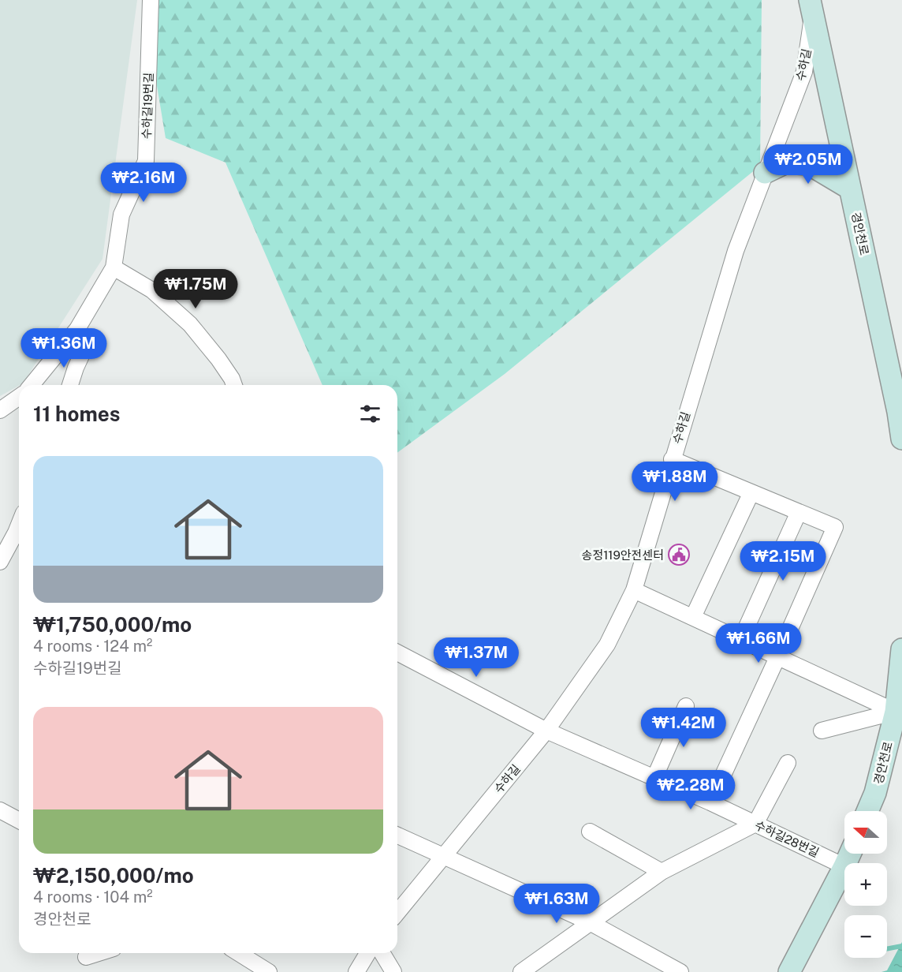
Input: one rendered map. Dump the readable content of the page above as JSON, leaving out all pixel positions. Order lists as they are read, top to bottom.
{
  "streets": {
    "main road": ["경안천로"],
    "street": ["수하길", "수하길19번길", "수하길28번길"]
  },
  "crossings": [
    ["수하길", "경안천로"],
    ["수하길", "수하길28번길"]
  ],
  "places": {
    "public building": ["송정119안전센터"]
  },
  "north": "left",
  "page": {
    "price": [
      "₩2.05M",
      "₩2.16M",
      "₩1.75M",
      "₩1.36M",
      "₩1.88M",
      "₩2.15M",
      "₩1.66M",
      "₩1.37M",
      "₩1.42M",
      "₩2.28M",
      "₩1.63M"
    ],
    "heading": "11 homes",
    "list": [
      {
        "name": "₩1,750,000/mo",
        "note": "4 rooms · 124 m² · 수하길19번길"
      },
      {
        "name": "₩2,150,000/mo",
        "note": "4 rooms · 104 m² · 경안천로"
      }
    ],
    "map_buttons": ["+", "−"]
  }
}
